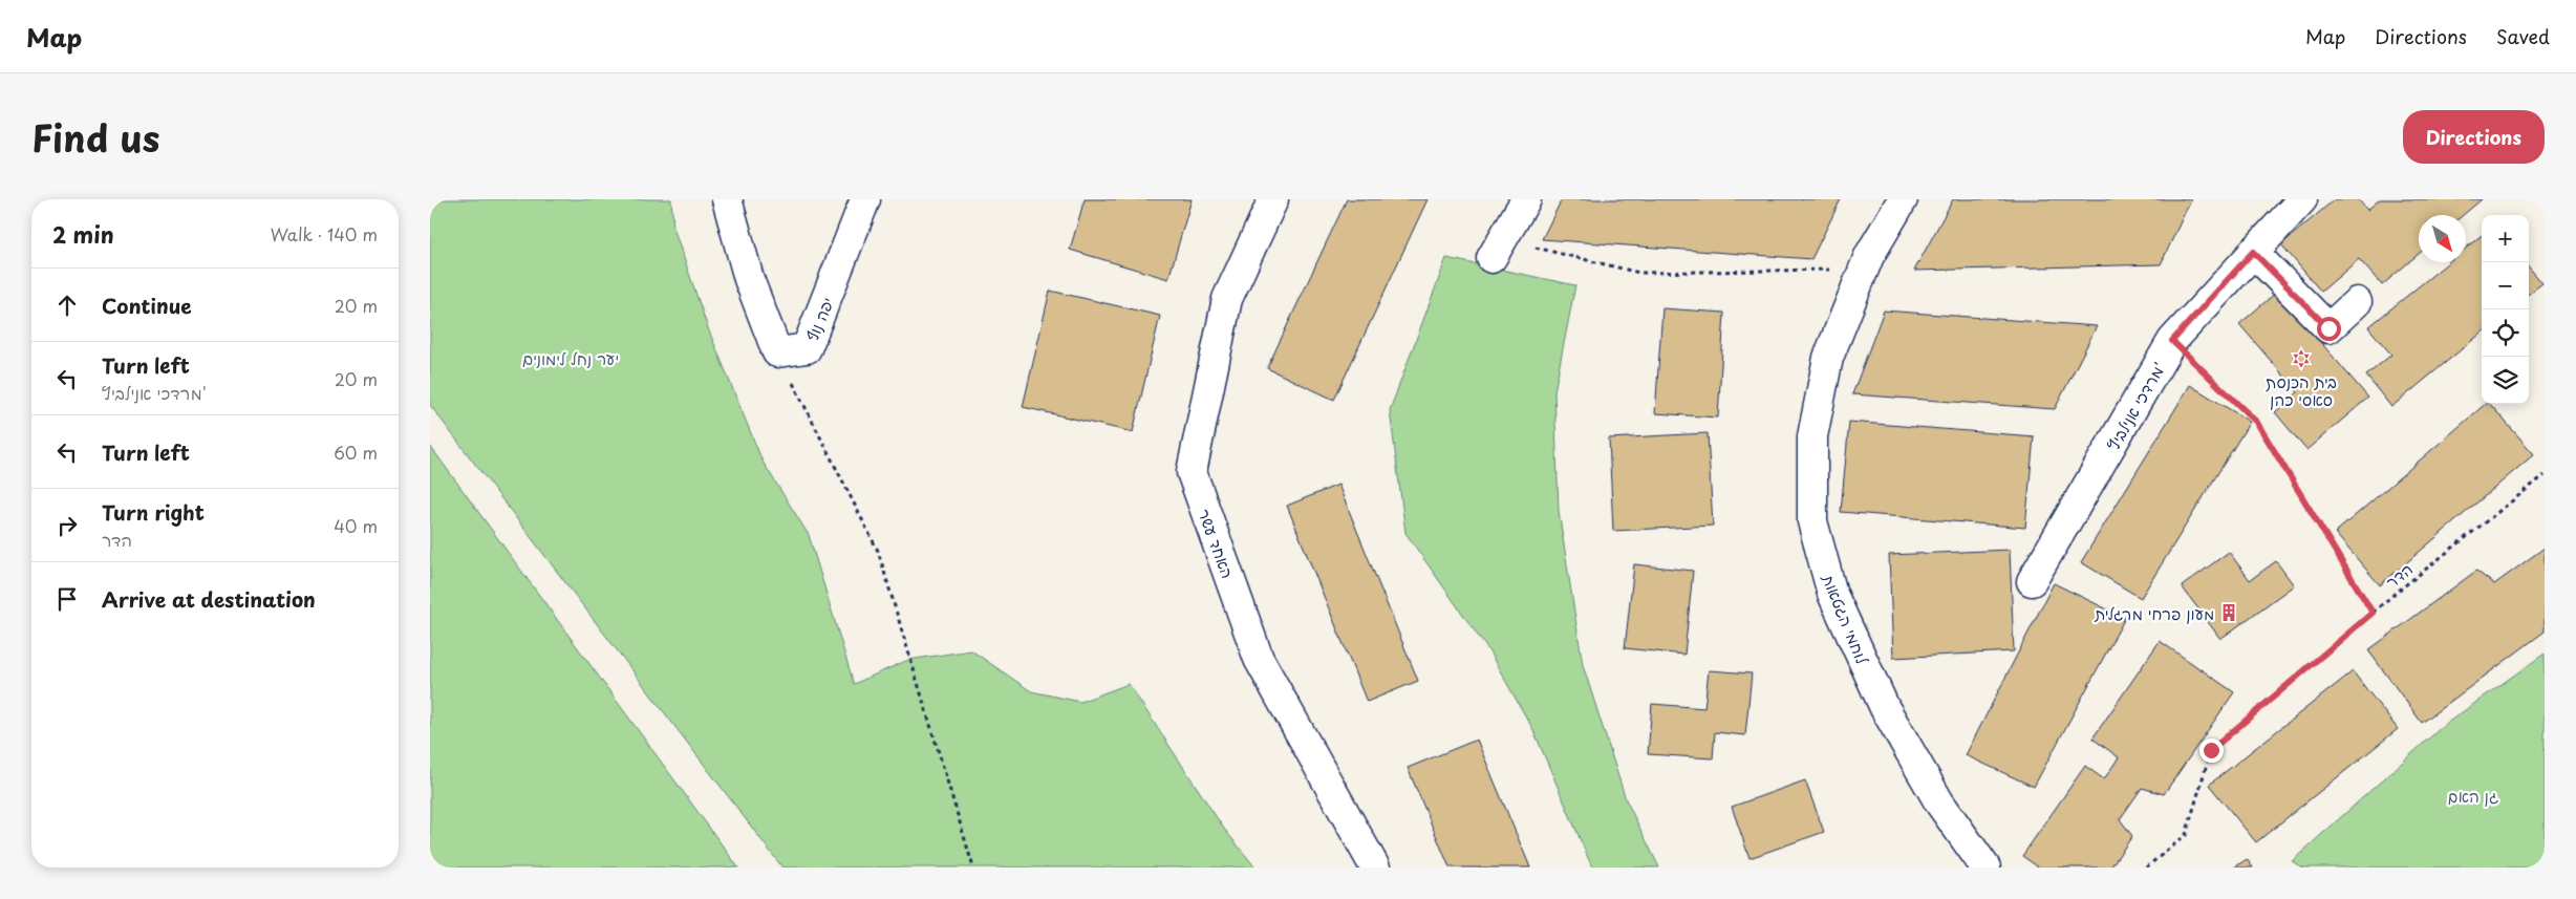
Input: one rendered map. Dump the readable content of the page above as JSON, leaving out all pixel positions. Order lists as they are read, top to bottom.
{
  "streets": {
    "street": [
      "יפה נוף",
      "מרדכי אנילביץ'",
      "האחד עשר",
      "לוחמי הגטאות"
    ],
    "path": ["הדר"]
  },
  "parks": ["יער נחל לימונים", "גן האם"],
  "places": {
    "synagogue": ["בית הכנסת סאסי כהן"],
    "building": ["מעון פרחי מרגלית"]
  },
  "north": "bottom right",
  "page": {
    "header": "Map",
    "nav": ["Map", "Directions", "Saved"],
    "title": "Find us",
    "buttons": "Directions",
    "heading": ["2 min", "Walk · 140 m"],
    "map_buttons": ["+", "−"],
    "list": [
      ["Continue", "20 m"],
      ["Turn left", "מרדכי אנילביץ'", "20 m"],
      ["Turn left", "60 m"],
      ["Turn right", "הדר", "40 m"],
      "Arrive at destination"
    ]
  }
}
